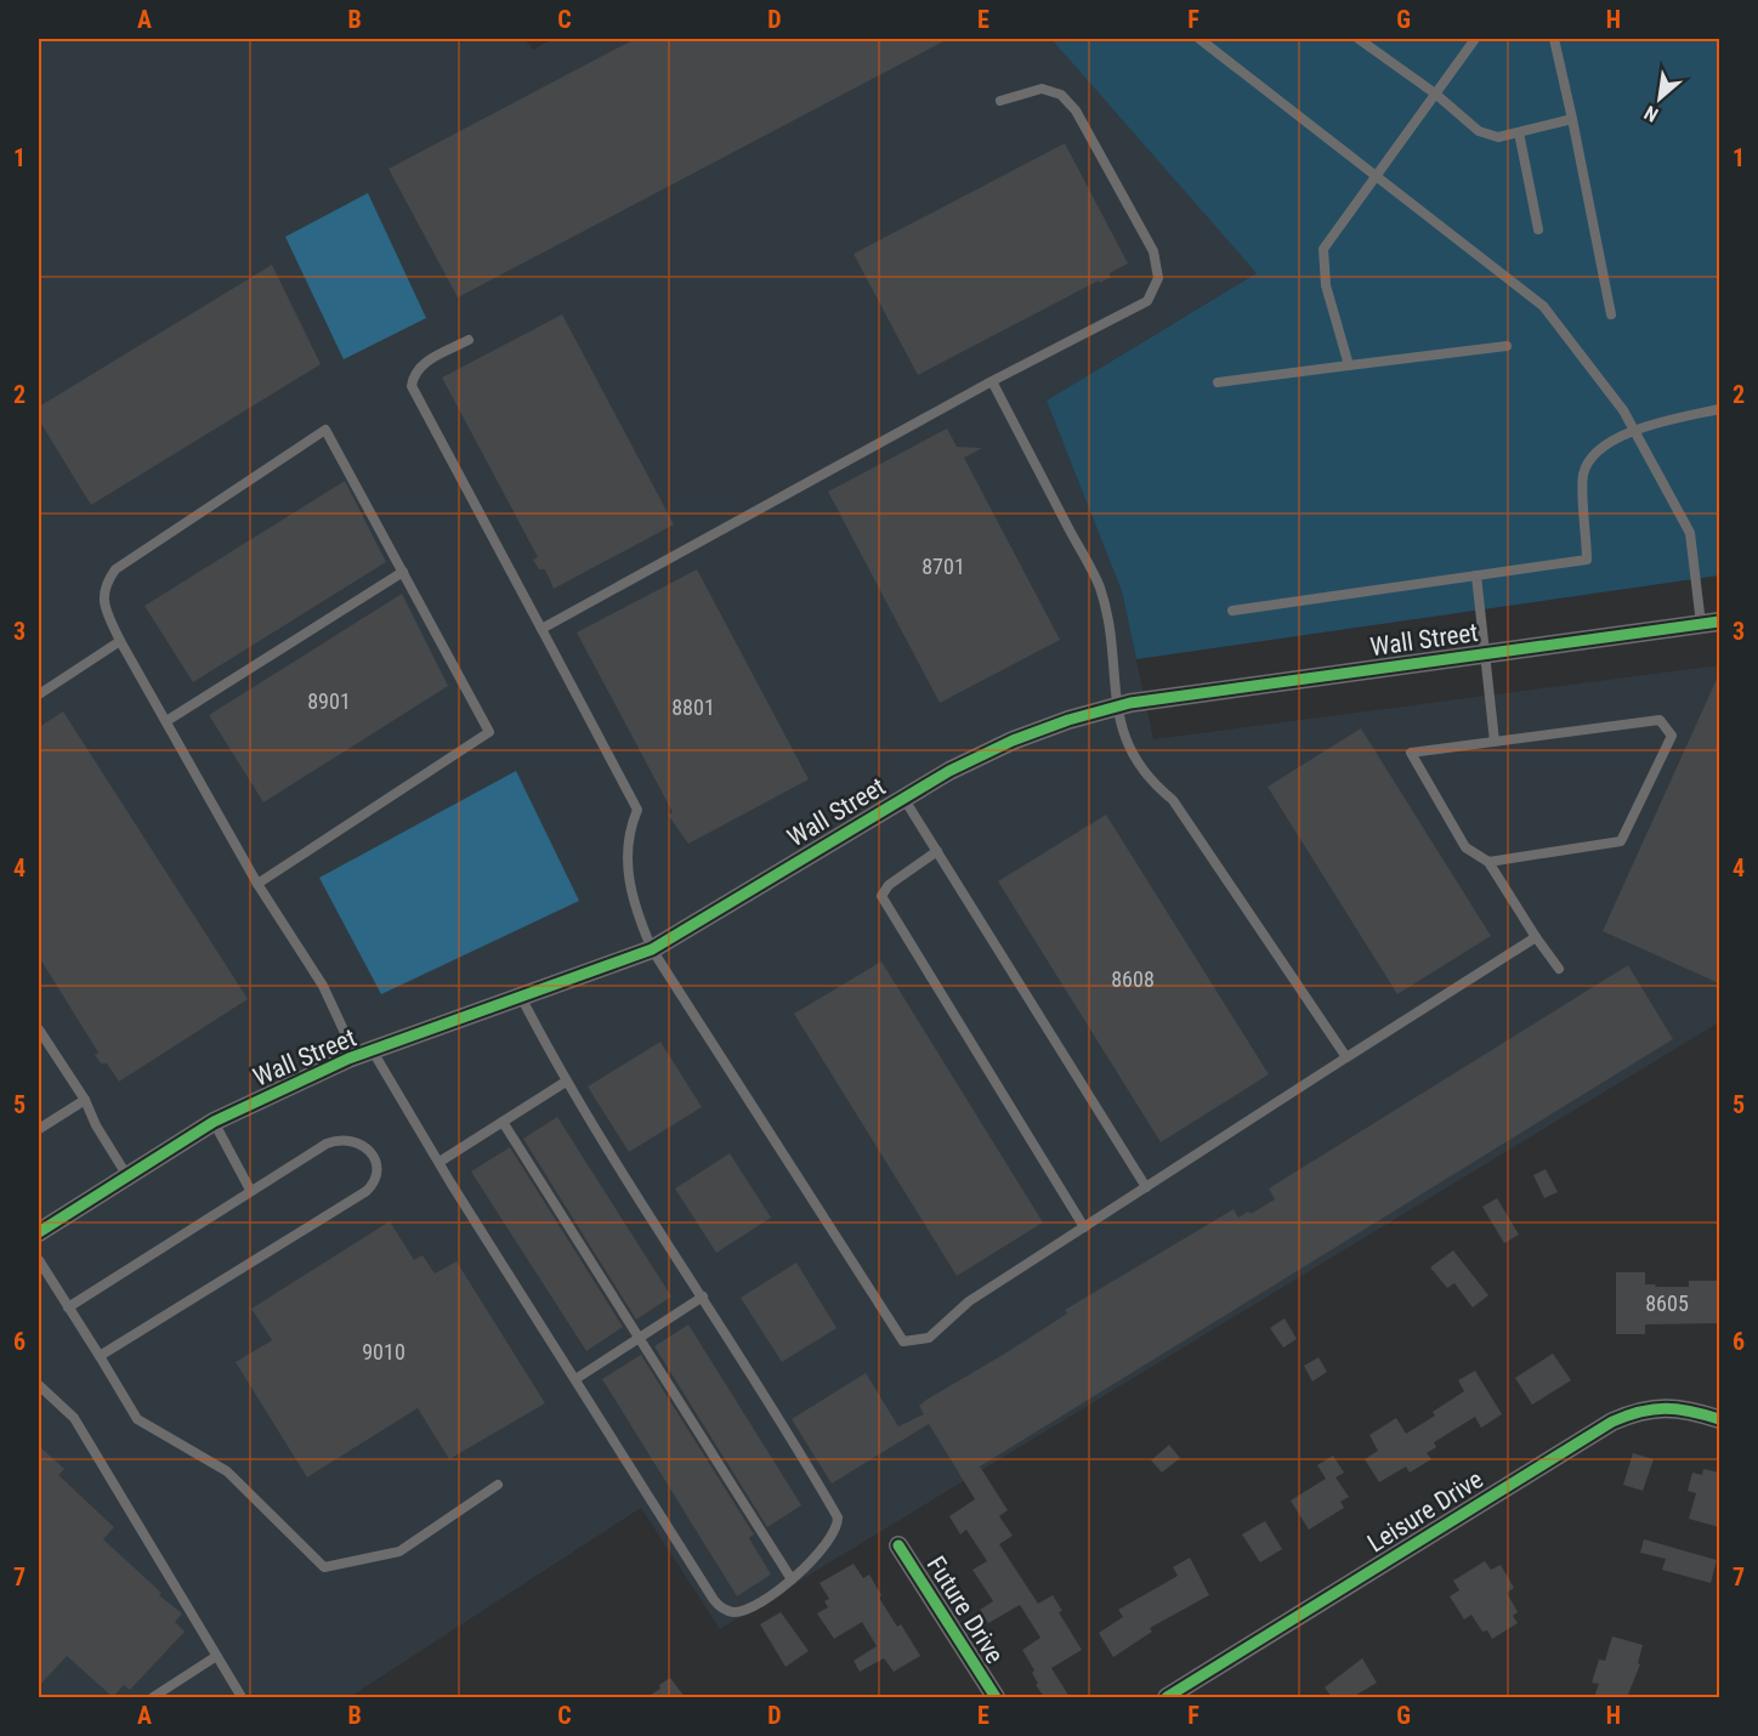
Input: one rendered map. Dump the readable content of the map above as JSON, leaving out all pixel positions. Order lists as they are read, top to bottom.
{
  "streets": {
    "street": ["Wall Street", "Leisure Drive", "Future Drive"]
  },
  "house_numbers": [
    "8701",
    "8901",
    "8801",
    "8608",
    "8605",
    "9010"
  ],
  "north": "bottom left",
  "grid": {
    "columns": [
      "A",
      "B",
      "C",
      "D",
      "E",
      "F",
      "G",
      "H"
    ],
    "rows": [
      "1",
      "2",
      "3",
      "4",
      "5",
      "6",
      "7"
    ]
  }
}
